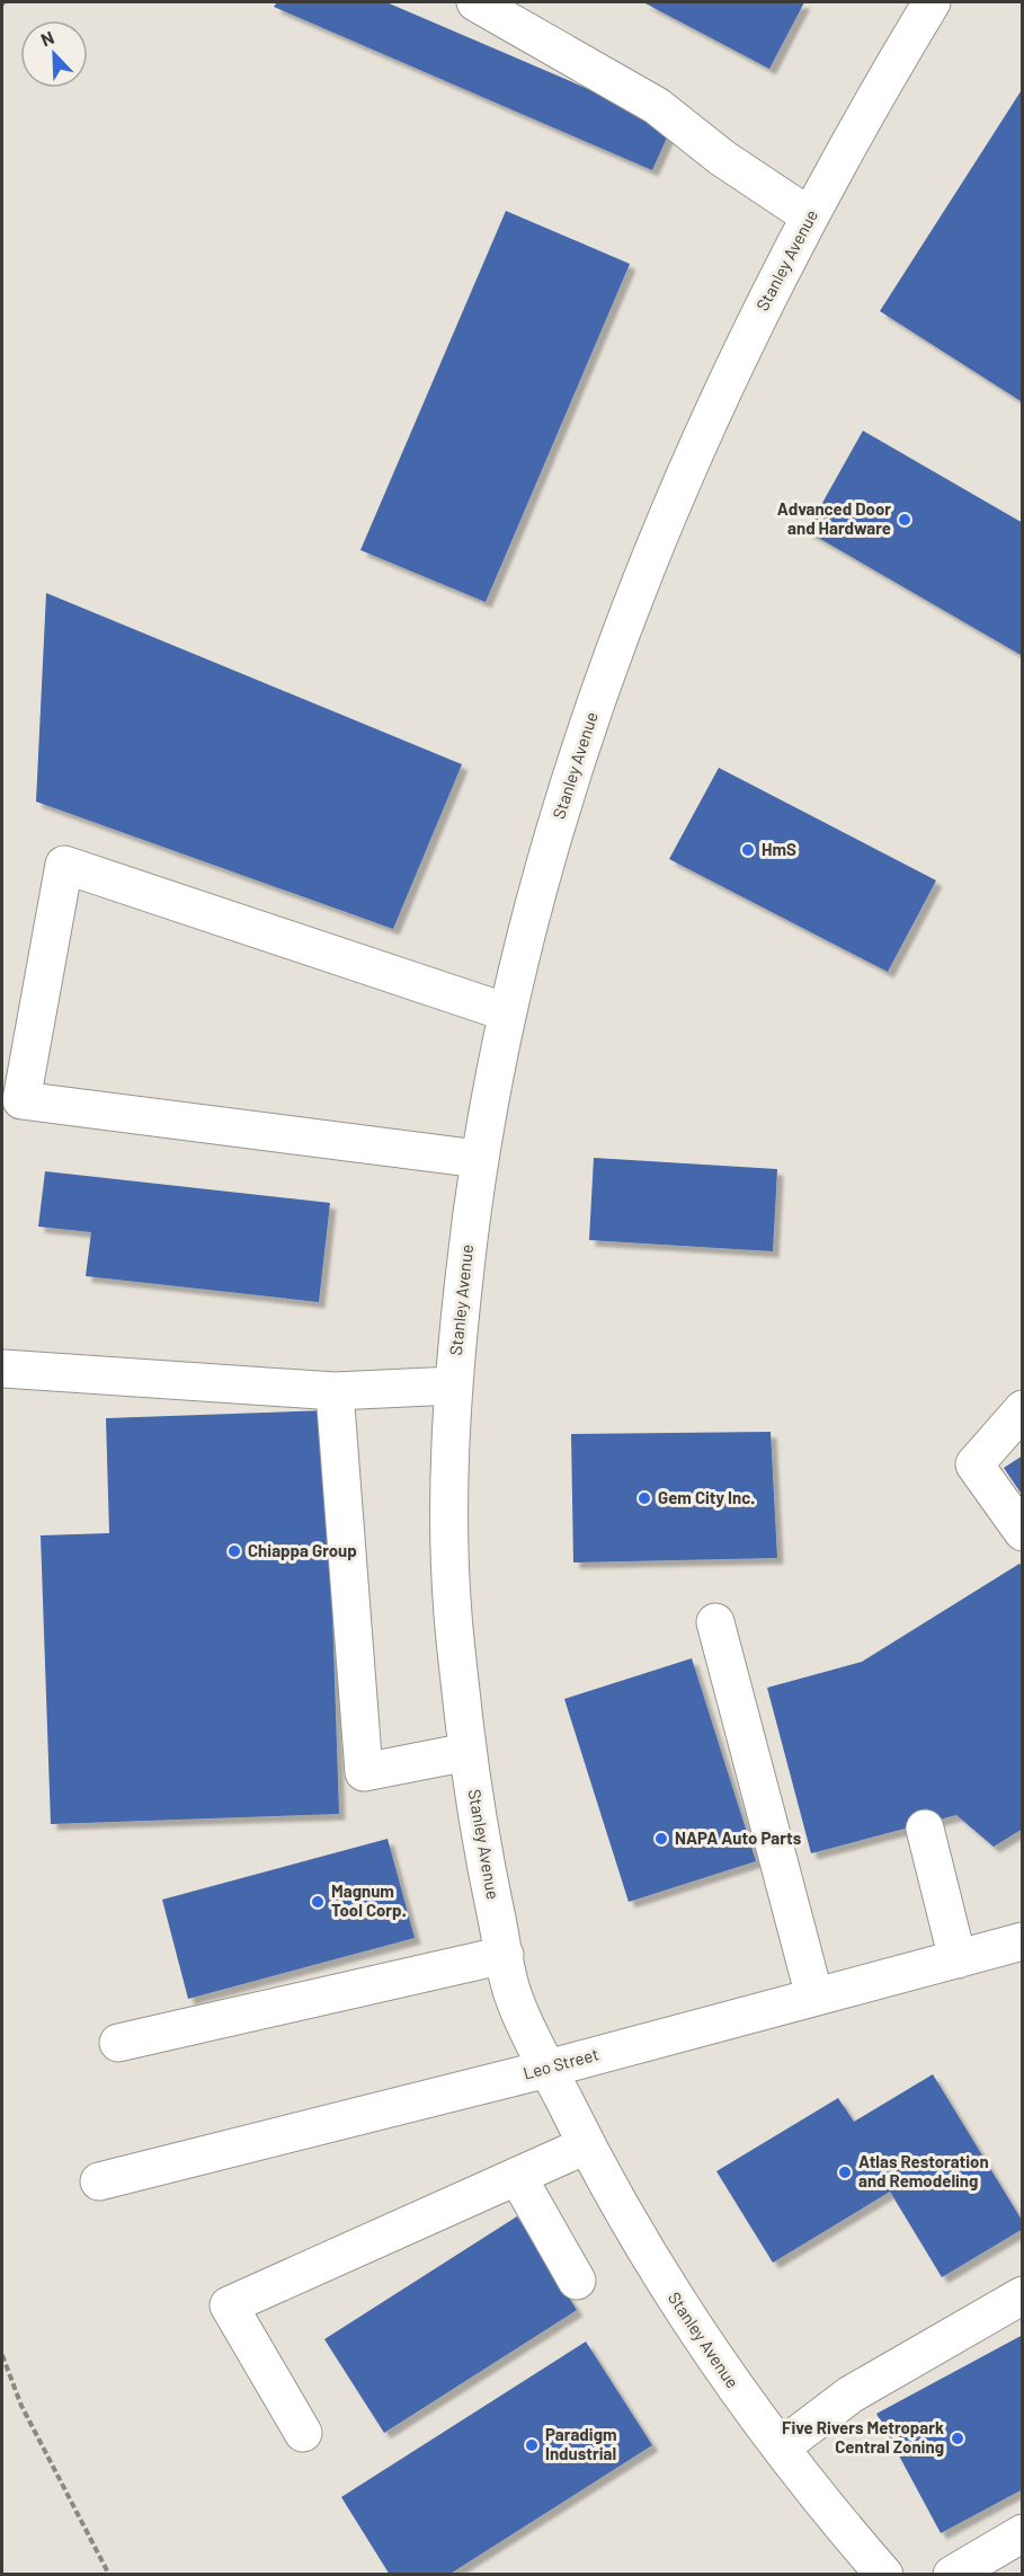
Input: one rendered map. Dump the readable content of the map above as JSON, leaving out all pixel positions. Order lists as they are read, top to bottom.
{
  "streets": {
    "street": ["Stanley Avenue", "Leo Street"]
  },
  "crossings": [
    ["Stanley Avenue", "Leo Street"]
  ],
  "places": [
    "Advanced Door and Hardware",
    "HmS",
    "Gem City Inc.",
    "Chiappa Group",
    "NAPA Auto Parts",
    "Magnum Tool Corp.",
    "Atlas Restoration and Remodeling",
    "Five Rivers Metropark Central Zoning",
    "Paradigm Industrial"
  ],
  "north": "top left"
}
